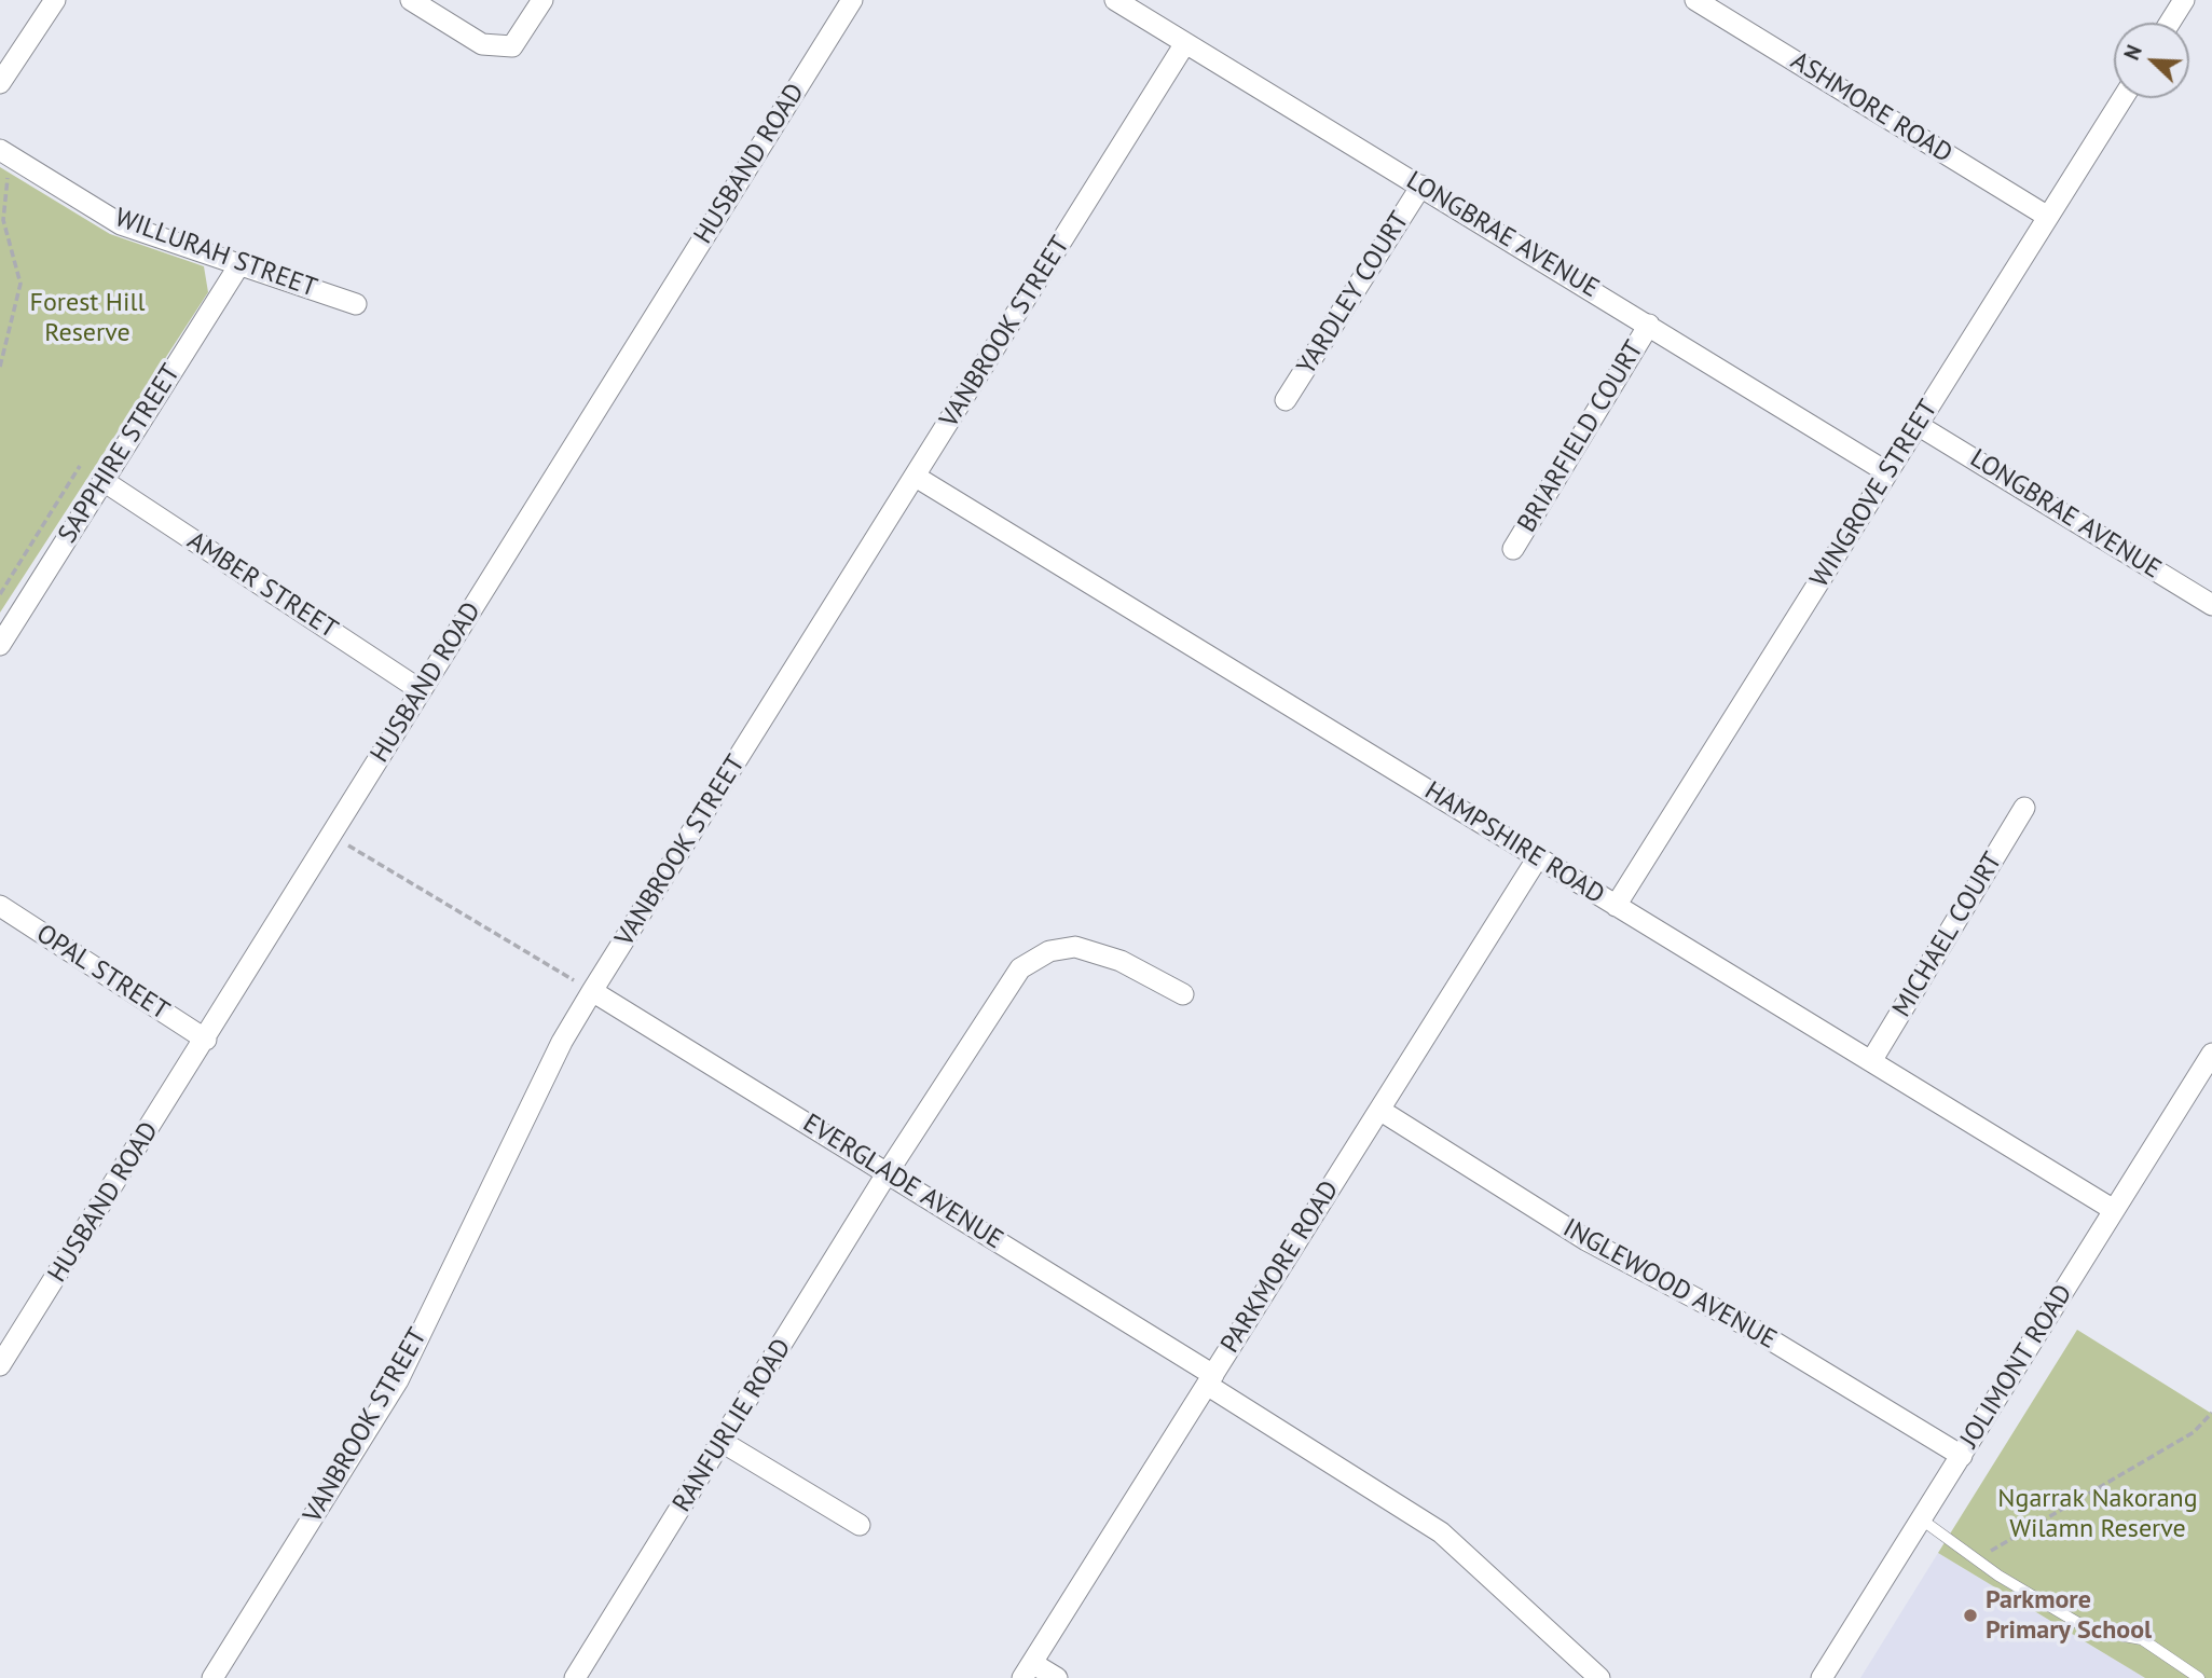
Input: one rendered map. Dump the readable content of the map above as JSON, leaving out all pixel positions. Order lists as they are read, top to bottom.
{
  "streets": {
    "street": [
      "ASHMORE ROAD",
      "HUSBAND ROAD",
      "LONGBRAE AVENUE",
      "WILLURAH STREET",
      "YARDLEY COURT",
      "VANBROOK STREET",
      "BRIARFIELD COURT",
      "SAPPHIRE STREET",
      "WINGROVE STREET",
      "AMBER STREET",
      "HAMPSHIRE ROAD",
      "MICHAEL COURT",
      "OPAL STREET",
      "EVERGLADE AVENUE",
      "PARKMORE ROAD",
      "INGLEWOOD AVENUE",
      "JOLIMONT ROAD",
      "RANFURLIE ROAD"
    ]
  },
  "crossings": [
    ["ASHMORE ROAD", "WINGROVE STREET"],
    ["HUSBAND ROAD", "AMBER STREET"],
    ["HUSBAND ROAD", "OPAL STREET"],
    ["LONGBRAE AVENUE", "YARDLEY COURT"],
    ["LONGBRAE AVENUE", "VANBROOK STREET"],
    ["LONGBRAE AVENUE", "BRIARFIELD COURT"],
    ["LONGBRAE AVENUE", "WINGROVE STREET"],
    ["WILLURAH STREET", "SAPPHIRE STREET"],
    ["VANBROOK STREET", "HAMPSHIRE ROAD"],
    ["VANBROOK STREET", "EVERGLADE AVENUE"],
    ["SAPPHIRE STREET", "AMBER STREET"],
    ["WINGROVE STREET", "HAMPSHIRE ROAD"],
    ["HAMPSHIRE ROAD", "MICHAEL COURT"],
    ["HAMPSHIRE ROAD", "PARKMORE ROAD"],
    ["HAMPSHIRE ROAD", "JOLIMONT ROAD"],
    ["EVERGLADE AVENUE", "PARKMORE ROAD"],
    ["EVERGLADE AVENUE", "RANFURLIE ROAD"],
    ["PARKMORE ROAD", "INGLEWOOD AVENUE"],
    ["INGLEWOOD AVENUE", "JOLIMONT ROAD"]
  ],
  "parks": ["Forest Hill Reserve", "Ngarrak Nakorang Wilamn Reserve"],
  "places": ["Parkmore Primary School"],
  "north": "top left"
}
